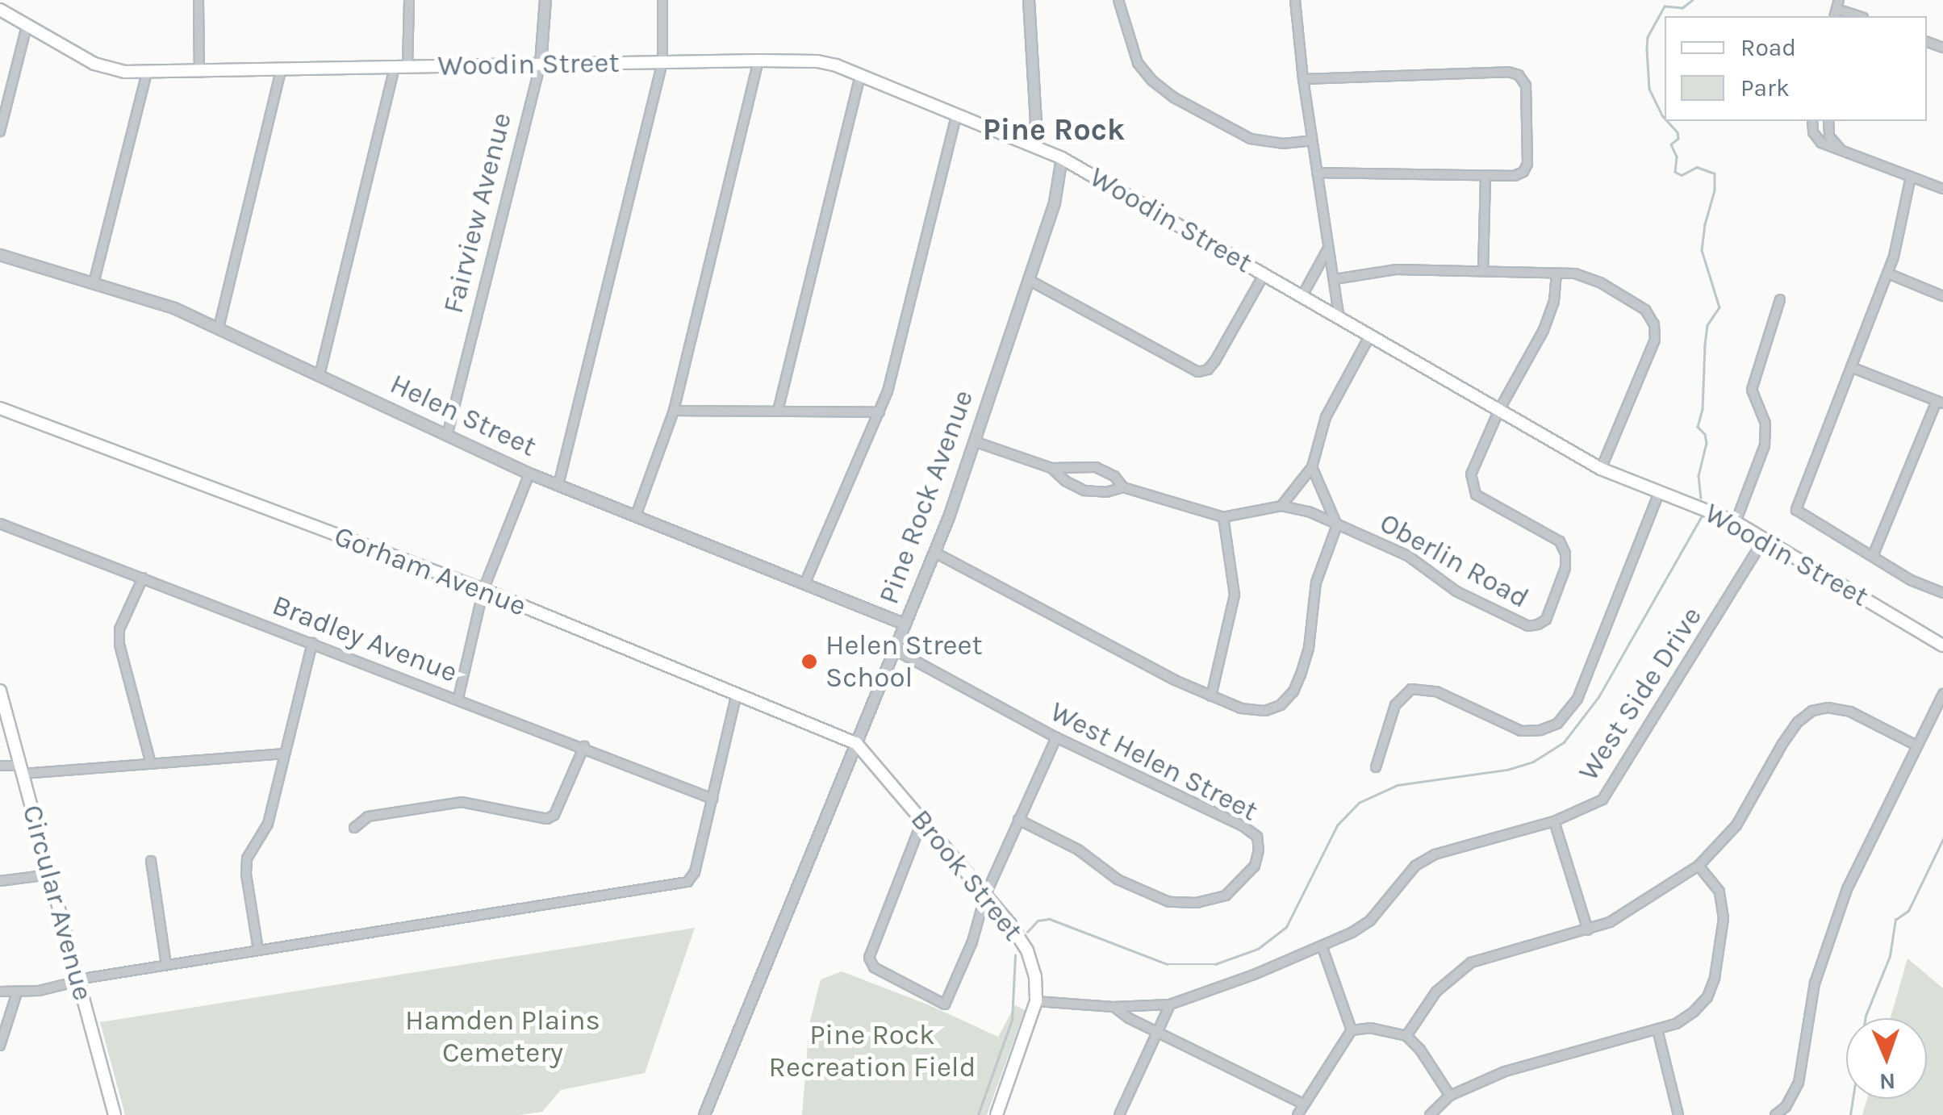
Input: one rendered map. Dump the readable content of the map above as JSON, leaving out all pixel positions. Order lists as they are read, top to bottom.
{
  "streets": {
    "main road": [
      "Woodin Street",
      "Gorham Avenue",
      "Brook Street",
      "Circular Avenue"
    ],
    "street": [
      "Fairview Avenue",
      "Helen Street",
      "Pine Rock Avenue",
      "Oberlin Road",
      "Bradley Avenue",
      "West Side Drive",
      "West Helen Street"
    ]
  },
  "crossings": [
    ["Woodin Street", "Fairview Avenue"],
    ["Woodin Street", "Pine Rock Avenue"],
    ["Woodin Street", "Oberlin Road"],
    ["Woodin Street", "West Side Drive"],
    ["Fairview Avenue", "Helen Street"],
    ["Helen Street", "Pine Rock Avenue"],
    ["Pine Rock Avenue", "Oberlin Road"],
    ["Pine Rock Avenue", "Gorham Avenue"],
    ["Pine Rock Avenue", "West Helen Street"],
    ["Pine Rock Avenue", "Brook Street"],
    ["Gorham Avenue", "Brook Street"],
    ["West Side Drive", "Brook Street"]
  ],
  "districts": ["Pine Rock"],
  "parks": ["Hamden Plains Cemetery", "Pine Rock Recreation Field"],
  "places": ["Helen Street School"],
  "legend": ["Road", "Park"],
  "north": "bottom"
}
